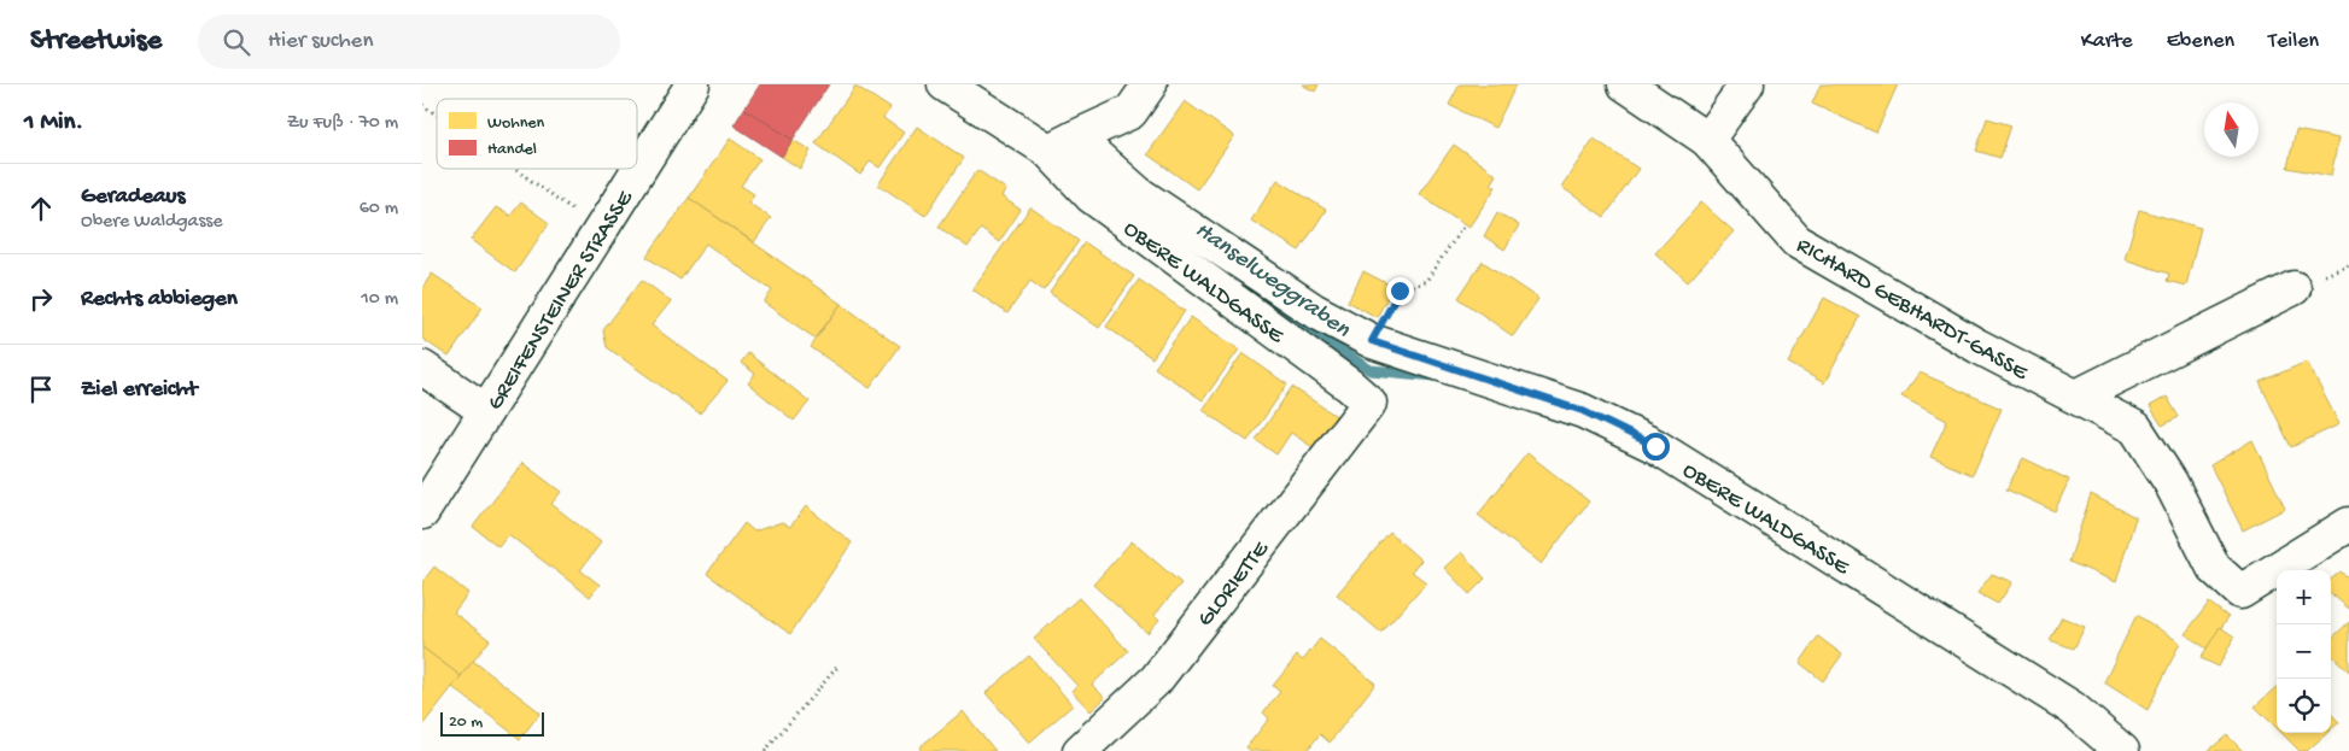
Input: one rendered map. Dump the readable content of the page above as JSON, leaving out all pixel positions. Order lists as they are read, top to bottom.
{
  "streets": {
    "street": [
      "OBERE WALDGASSE",
      "GREIFENSTEINER STRASSE",
      "RICHARD GEBHARDT-GASSE",
      "GLORIETTE"
    ]
  },
  "crossings": [
    ["OBERE WALDGASSE", "GLORIETTE"]
  ],
  "water": ["Hanselweggraben"],
  "legend": ["Wohnen", "Handel"],
  "scale_bar": "20 m",
  "north": "top",
  "page": {
    "header": "Streetwise",
    "search": "Hier suchen",
    "nav": ["Karte", "Ebenen", "Teilen"],
    "heading": ["1 Min.", "Zu Fuß · 70 m"],
    "list": [
      ["Geradeaus", "Obere Waldgasse", "60 m"],
      ["Rechts abbiegen", "10 m"],
      "Ziel erreicht"
    ],
    "map_buttons": ["+", "−"],
    "scale": "20 m"
  }
}
